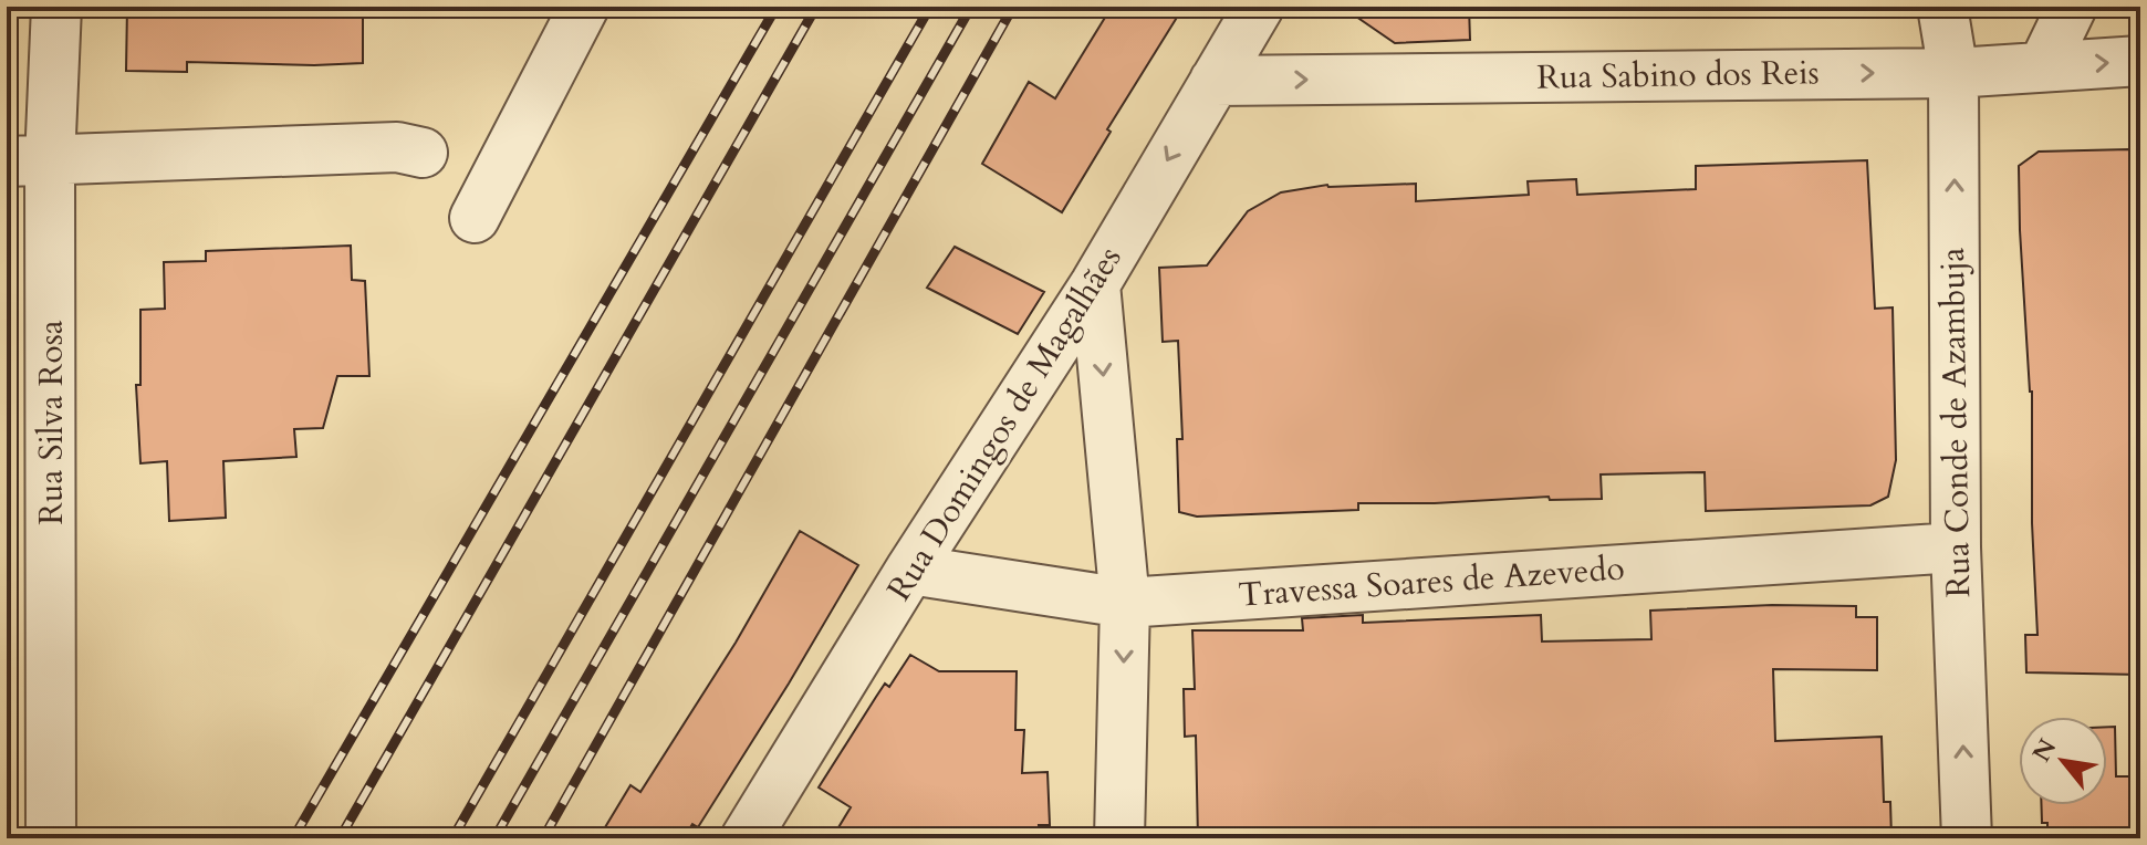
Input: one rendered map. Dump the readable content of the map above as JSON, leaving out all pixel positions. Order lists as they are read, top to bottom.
{
  "streets": {
    "street": [
      "Rua Sabino dos Reis",
      "Rua Silva Rosa",
      "Rua Conde de Azambuja",
      "Rua Domingos de Magalhães",
      "Travessa Soares de Azevedo"
    ]
  },
  "crossings": [
    ["Rua Sabino dos Reis", "Rua Conde de Azambuja"],
    ["Rua Sabino dos Reis", "Rua Domingos de Magalhães"],
    ["Rua Conde de Azambuja", "Travessa Soares de Azevedo"],
    ["Rua Domingos de Magalhães", "Travessa Soares de Azevedo"]
  ],
  "one_way": ["Rua Sabino dos Reis", "Rua Conde de Azambuja"],
  "north": "top left"
}
